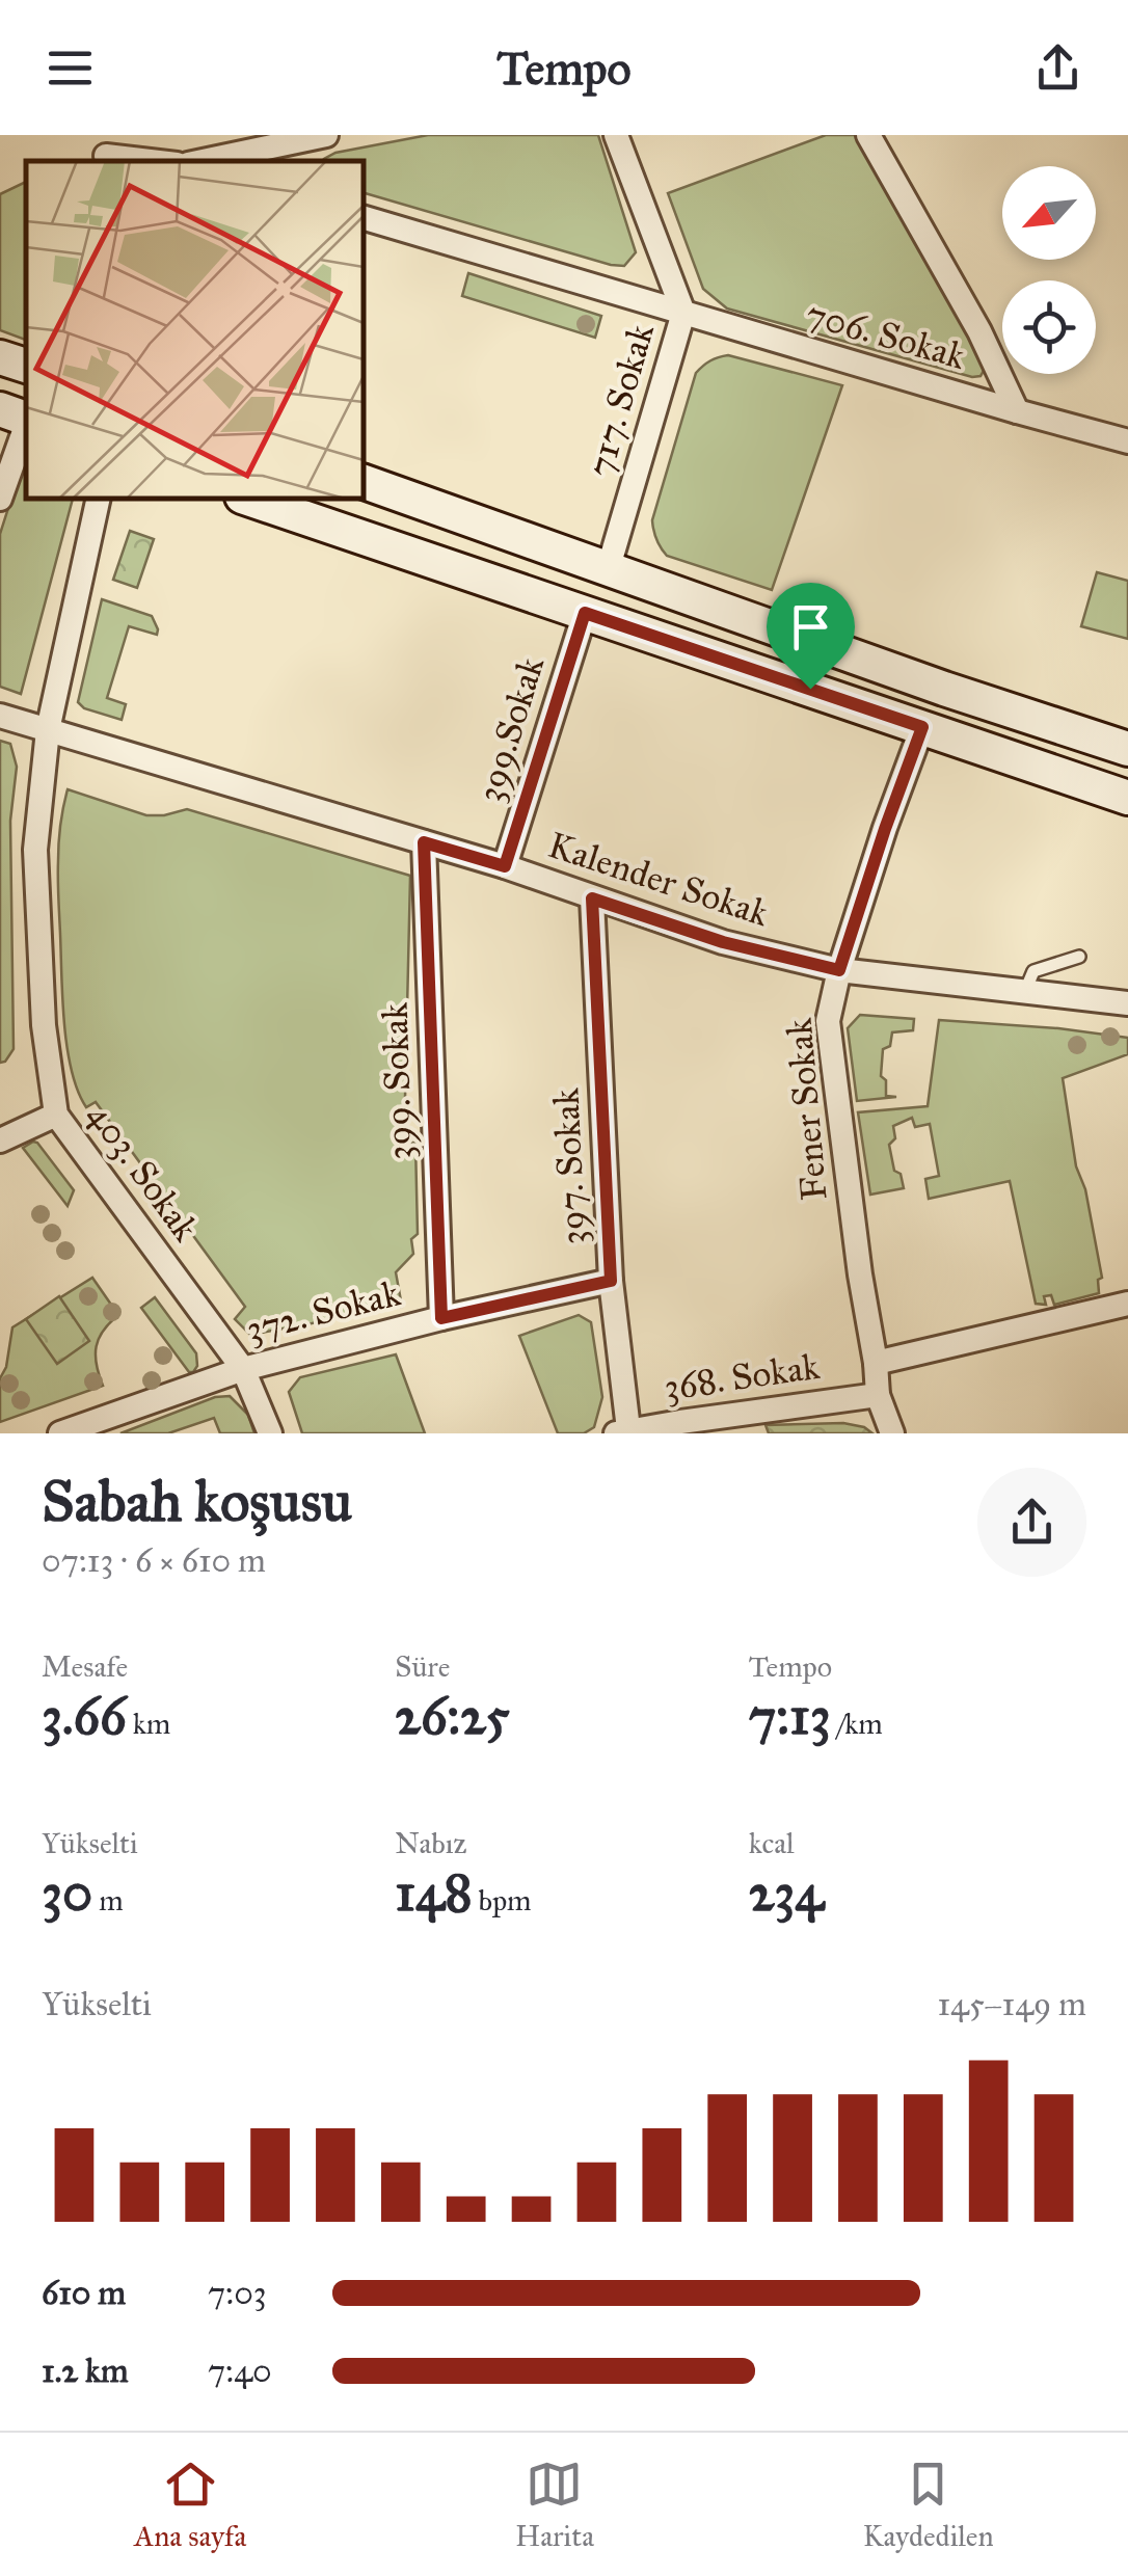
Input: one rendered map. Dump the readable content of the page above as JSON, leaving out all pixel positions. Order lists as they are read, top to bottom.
{
  "streets": {
    "street": [
      "706. Sokak",
      "717. Sokak",
      "399.Sokak",
      "Kalender Sokak",
      "399. Sokak",
      "Fener Sokak",
      "397. Sokak",
      "403. Sokak",
      "372. Sokak",
      "368. Sokak"
    ]
  },
  "crossings": [
    ["706. Sokak", "717. Sokak"],
    ["399.Sokak", "Kalender Sokak"],
    ["Kalender Sokak", "399. Sokak"],
    ["Kalender Sokak", "Fener Sokak"],
    ["Kalender Sokak", "397. Sokak"],
    ["Kalender Sokak", "403. Sokak"],
    ["399. Sokak", "372. Sokak"],
    ["Fener Sokak", "368. Sokak"],
    ["397. Sokak", "372. Sokak"],
    ["397. Sokak", "368. Sokak"],
    ["403. Sokak", "372. Sokak"]
  ],
  "north": "bottom left",
  "page": {
    "header": "Tempo",
    "heading": ["Sabah koşusu", "07:13 · 6 × 610 m"],
    "stats": [
      ["Mesafe", "3.66 km"],
      ["Süre", "26:25"],
      ["Tempo", "7:13 /km"],
      ["Yükselti", "30 m"],
      ["Nabız", "148 bpm"],
      ["kcal", "234"]
    ],
    "chart": ["Yükselti", "145–149 m"],
    "list": [
      {
        "name": "610 m",
        "note": "7:03"
      },
      {
        "name": "1.2 km",
        "note": "7:40"
      }
    ],
    "tabs": ["Ana sayfa", "Harita", "Kaydedilen"]
  }
}
